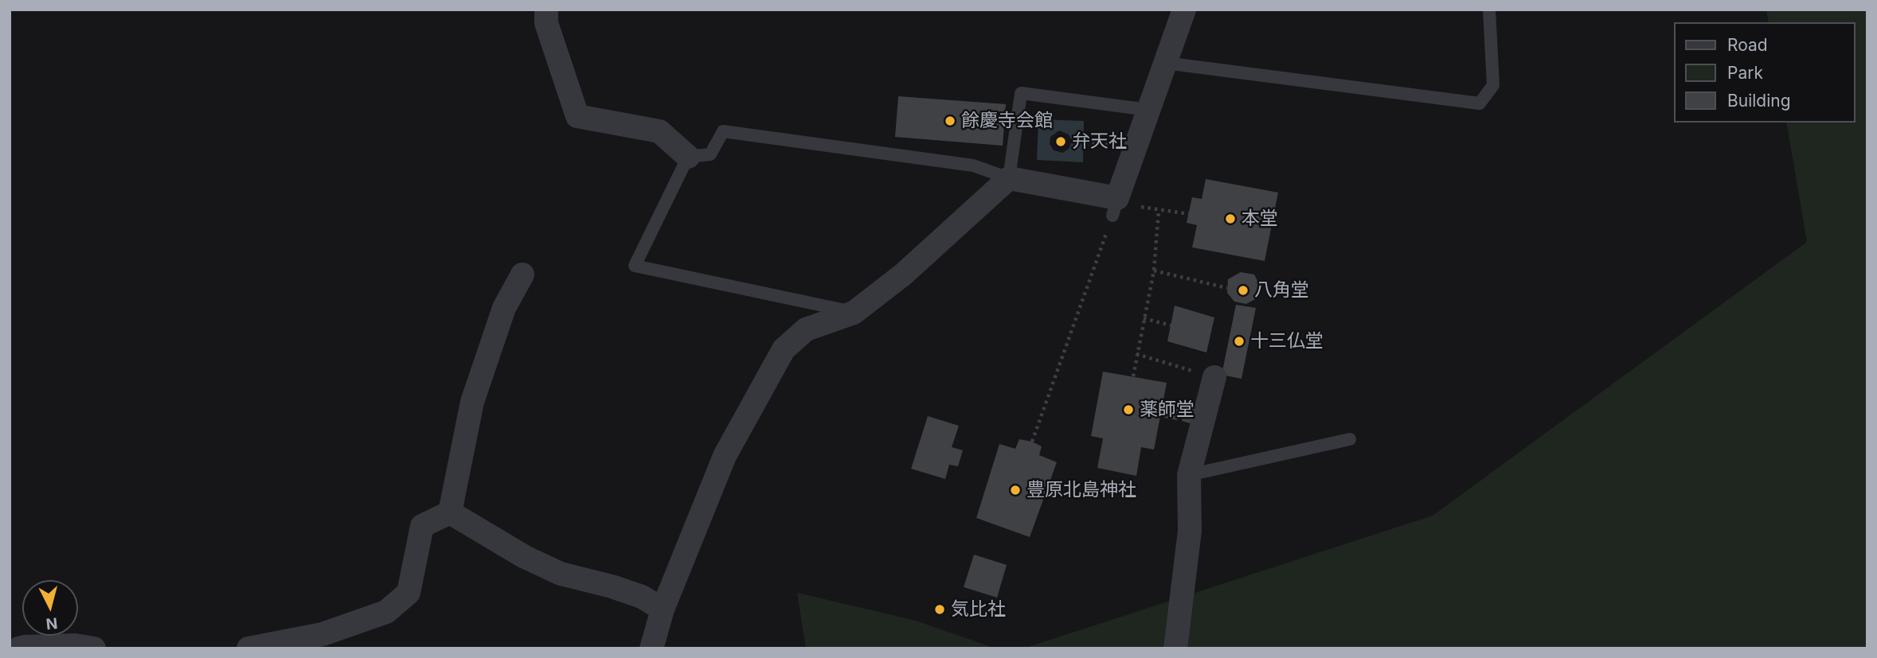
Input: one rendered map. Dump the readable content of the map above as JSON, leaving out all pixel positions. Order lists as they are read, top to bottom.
{
  "places": [
    "餘慶寺会館",
    "弁天社",
    "本堂",
    "八角堂",
    "十三仏堂",
    "薬師堂",
    "豊原北島神社",
    "気比社"
  ],
  "legend": ["Road", "Park", "Building"],
  "north": "bottom"
}
